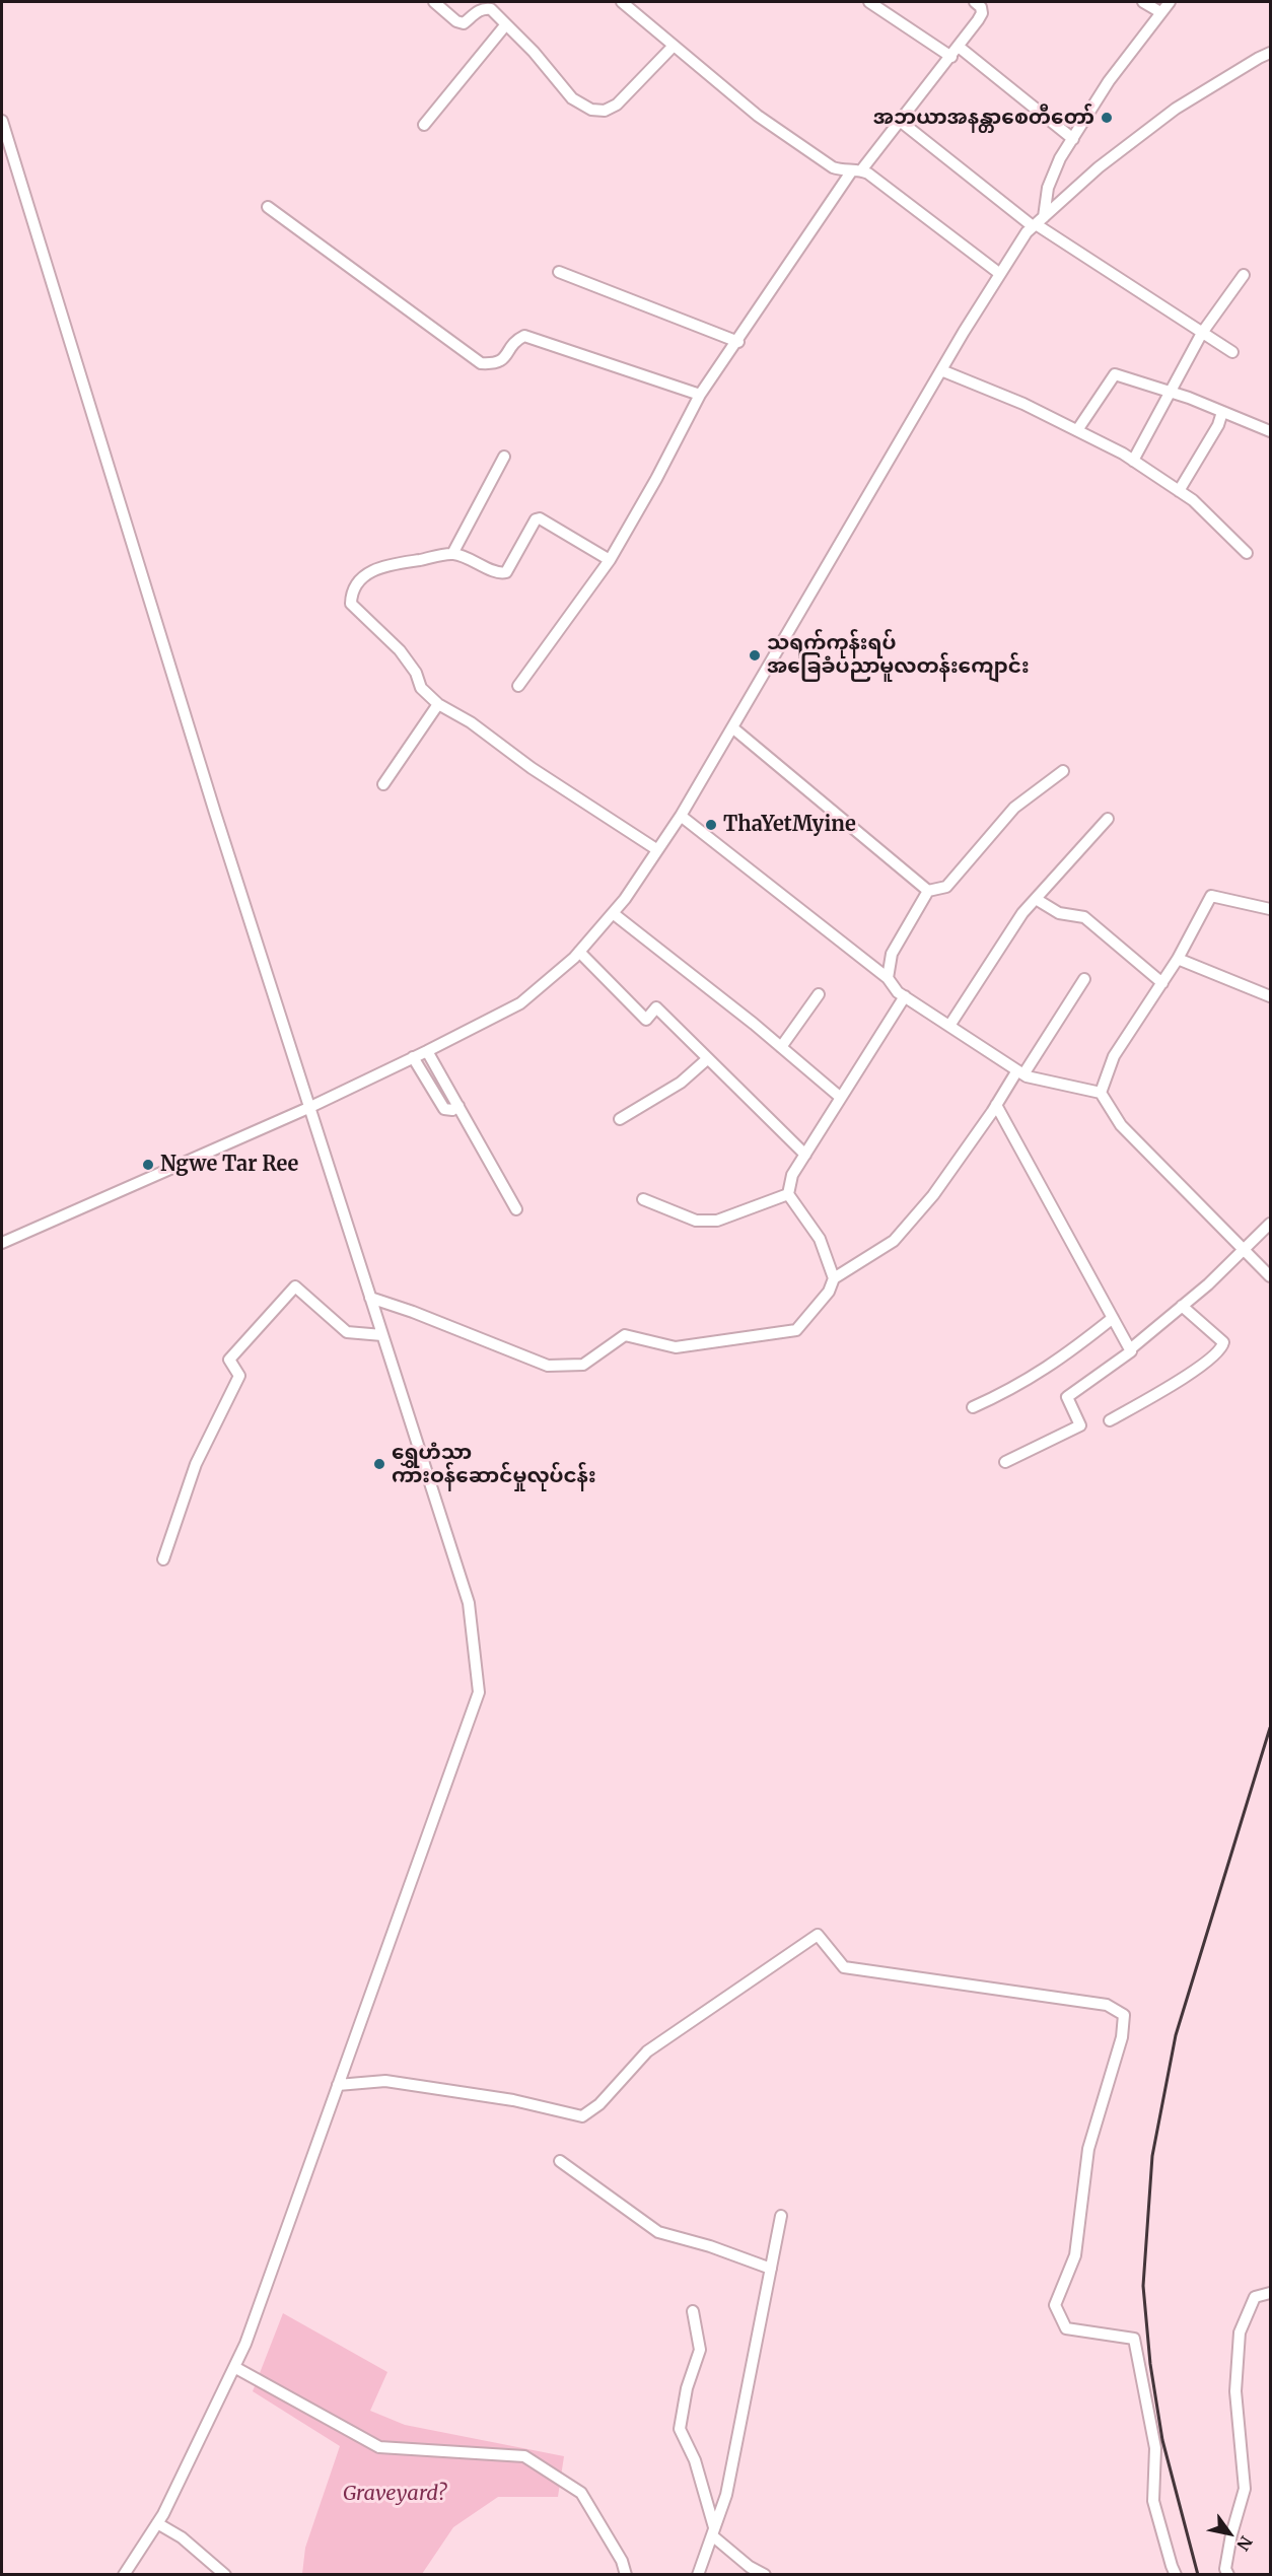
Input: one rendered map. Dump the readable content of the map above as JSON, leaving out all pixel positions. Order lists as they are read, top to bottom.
{
  "parks": ["Graveyard?"],
  "places": [
    "အဘယာအနန္တာစေတီတော်",
    "သရက်ကုန်းရပ် အခြေခံပညာမူလတန်းကျောင်း",
    "ThaYetMyine",
    "Ngwe Tar Ree",
    "ရွှေဟံသာ ကားဝန်ဆောင်မှုလုပ်ငန်း"
  ],
  "north": "bottom right"
}
